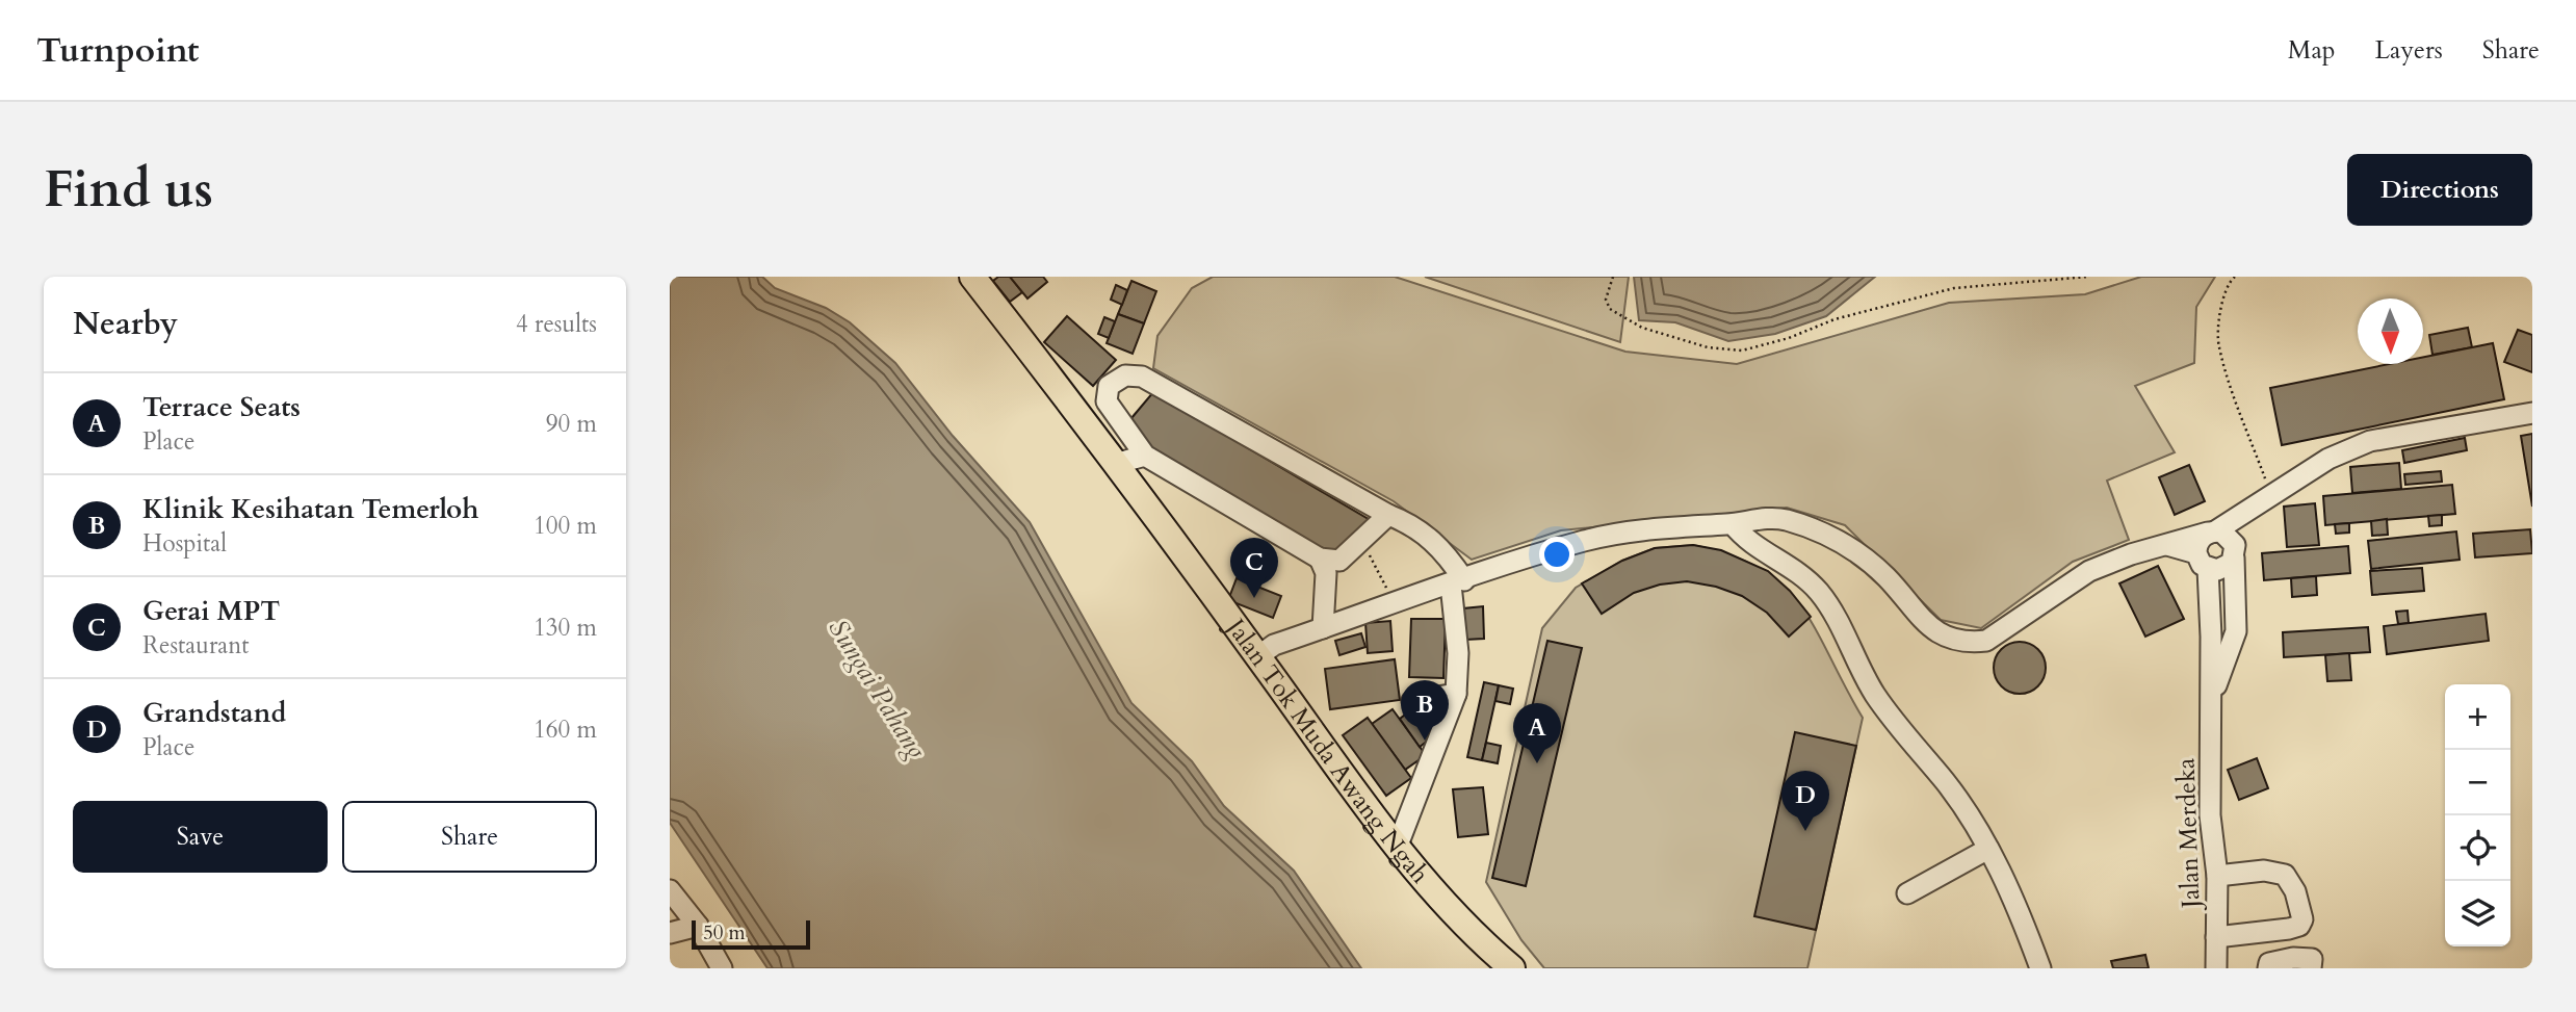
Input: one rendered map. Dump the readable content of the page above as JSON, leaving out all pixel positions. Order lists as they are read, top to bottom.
{
  "streets": {
    "main road": ["Jalan Tok Muda Awang Ngah"],
    "street": ["Jalan Merdeka"]
  },
  "water": ["Sungai Pahang"],
  "scale_bar": "50 m",
  "north": "bottom",
  "page": {
    "header": "Turnpoint",
    "nav": ["Map", "Layers", "Share"],
    "buttons": [
      "Directions",
      ["Save", "Share"]
    ],
    "title": "Find us",
    "heading": ["Nearby", "4 results"],
    "list": [
      {
        "mark": "A",
        "name": "Terrace Seats",
        "note": "Place",
        "value": "90 m"
      },
      {
        "mark": "B",
        "name": "Klinik Kesihatan Temerloh",
        "note": "Hospital",
        "value": "100 m"
      },
      {
        "mark": "C",
        "name": "Gerai MPT",
        "note": "Restaurant",
        "value": "130 m"
      },
      {
        "mark": "D",
        "name": "Grandstand",
        "note": "Place",
        "value": "160 m"
      }
    ],
    "pins": [
      "C",
      "B",
      "A",
      "D"
    ],
    "map_buttons": ["+", "−"],
    "scale": "50 m"
  }
}
